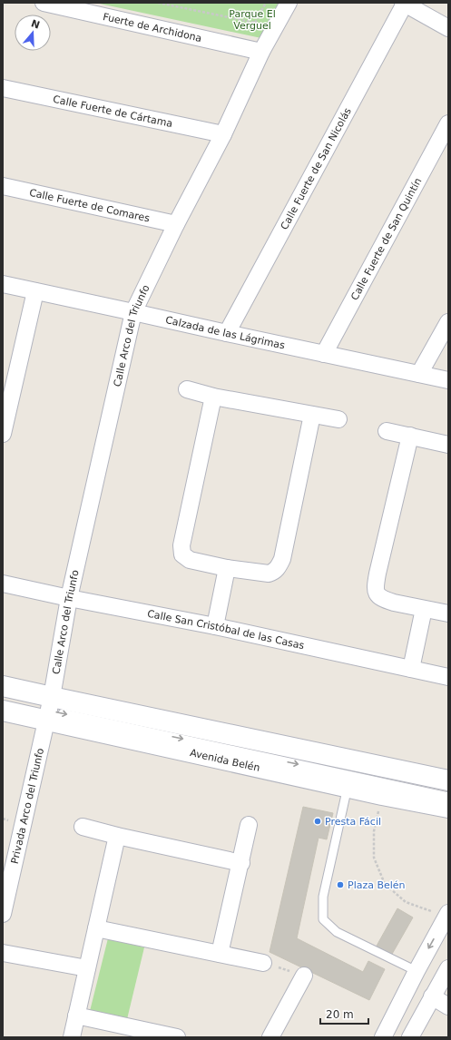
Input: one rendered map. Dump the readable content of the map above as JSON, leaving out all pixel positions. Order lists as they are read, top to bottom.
{
  "streets": {
    "main road": ["Avenida Belén"],
    "street": [
      "Fuerte de Archidona",
      "Calle Fuerte de Cártama",
      "Calle Fuerte de San Nicolás",
      "Calle Fuerte de Comares",
      "Calle Fuerte de San Quintín",
      "Calzada de las Lágrimas",
      "Calle Arco del Triunfo",
      "Calle San Cristóbal de las Casas",
      "Privada Arco del Triunfo"
    ]
  },
  "crossings": [
    ["Fuerte de Archidona", "Calle Arco del Triunfo"],
    ["Calle Fuerte de Cártama", "Calle Arco del Triunfo"],
    ["Calle Fuerte de San Nicolás", "Calzada de las Lágrimas"],
    ["Calle Fuerte de Comares", "Calle Arco del Triunfo"],
    ["Calle Fuerte de San Quintín", "Calzada de las Lágrimas"],
    ["Calzada de las Lágrimas", "Calle Arco del Triunfo"],
    ["Calle Arco del Triunfo", "Calle San Cristóbal de las Casas"],
    ["Calle Arco del Triunfo", "Avenida Belén"],
    ["Calle Arco del Triunfo", "Privada Arco del Triunfo"],
    ["Avenida Belén", "Privada Arco del Triunfo"]
  ],
  "parks": ["Parque El Verguel"],
  "places": ["Presta Fácil", "Plaza Belén"],
  "scale_bar": "20 m",
  "north": "top"
}
